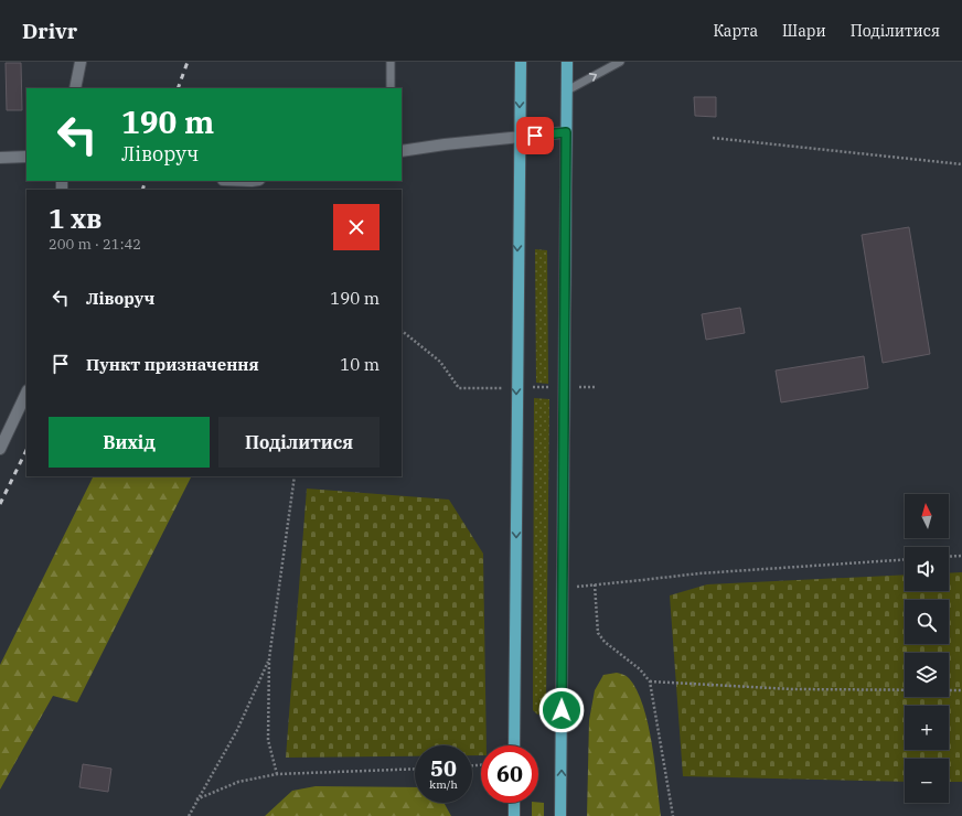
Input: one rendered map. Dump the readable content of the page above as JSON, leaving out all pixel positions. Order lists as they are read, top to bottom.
{
  "north": "top",
  "page": {
    "header": "Drivr",
    "nav": ["Карта", "Шари", "Поділитися"],
    "turn": ["190 m", "Ліворуч"],
    "heading": ["1 хв", "200 m · 21:42"],
    "list": [
      {
        "name": "Ліворуч",
        "value": "190 m"
      },
      {
        "name": "Пункт призначення",
        "value": "10 m"
      }
    ],
    "buttons": ["Вихід", "Поділитися"],
    "map_buttons": ["+", "−"],
    "speed": "50 km/h",
    "limit": "60"
  }
}
